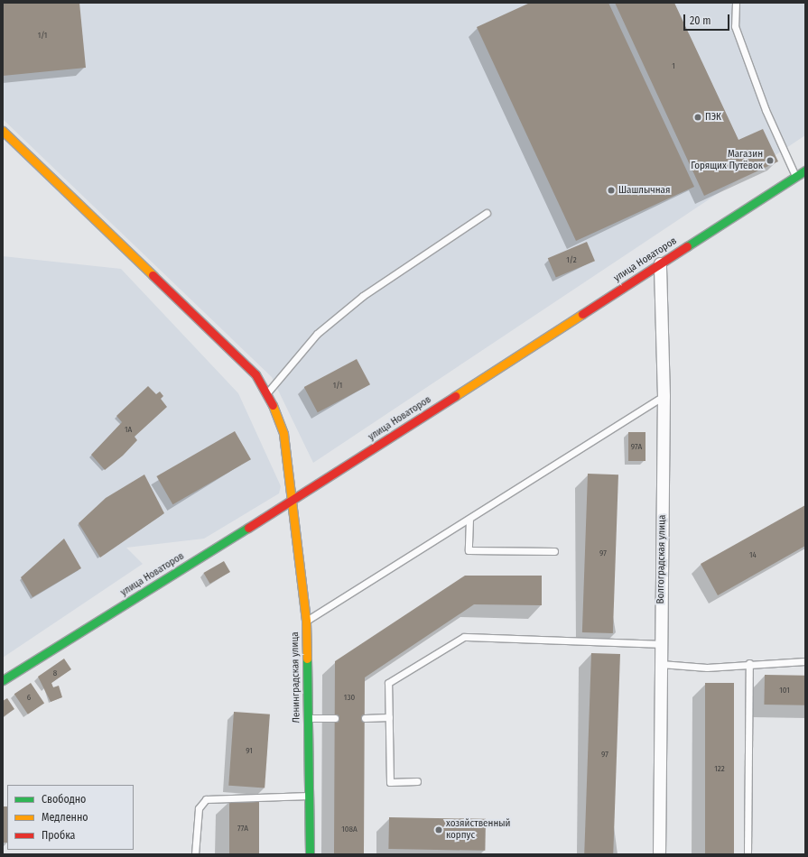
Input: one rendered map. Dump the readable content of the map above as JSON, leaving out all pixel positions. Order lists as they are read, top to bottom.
{
  "streets": {
    "street": ["улица Новаторов", "Волгоградская улица", "Ленинградская улица"]
  },
  "crossings": [
    ["улица Новаторов", "Волгоградская улица"],
    ["улица Новаторов", "Ленинградская улица"]
  ],
  "places": [
    "ПЭК",
    "Магазин Горящих Путёвок",
    "Шашлычная",
    "хозяйственный корпус"
  ],
  "house_numbers": [
    "1/1",
    "1",
    "1/2",
    "1/1",
    "1А",
    "97А",
    "97",
    "14",
    "8",
    "101",
    "6",
    "130",
    "91",
    "97",
    "122",
    "77А",
    "108А"
  ],
  "legend": ["Свободно", "Медленно", "Пробка"],
  "scale_bar": "20 m"
}
